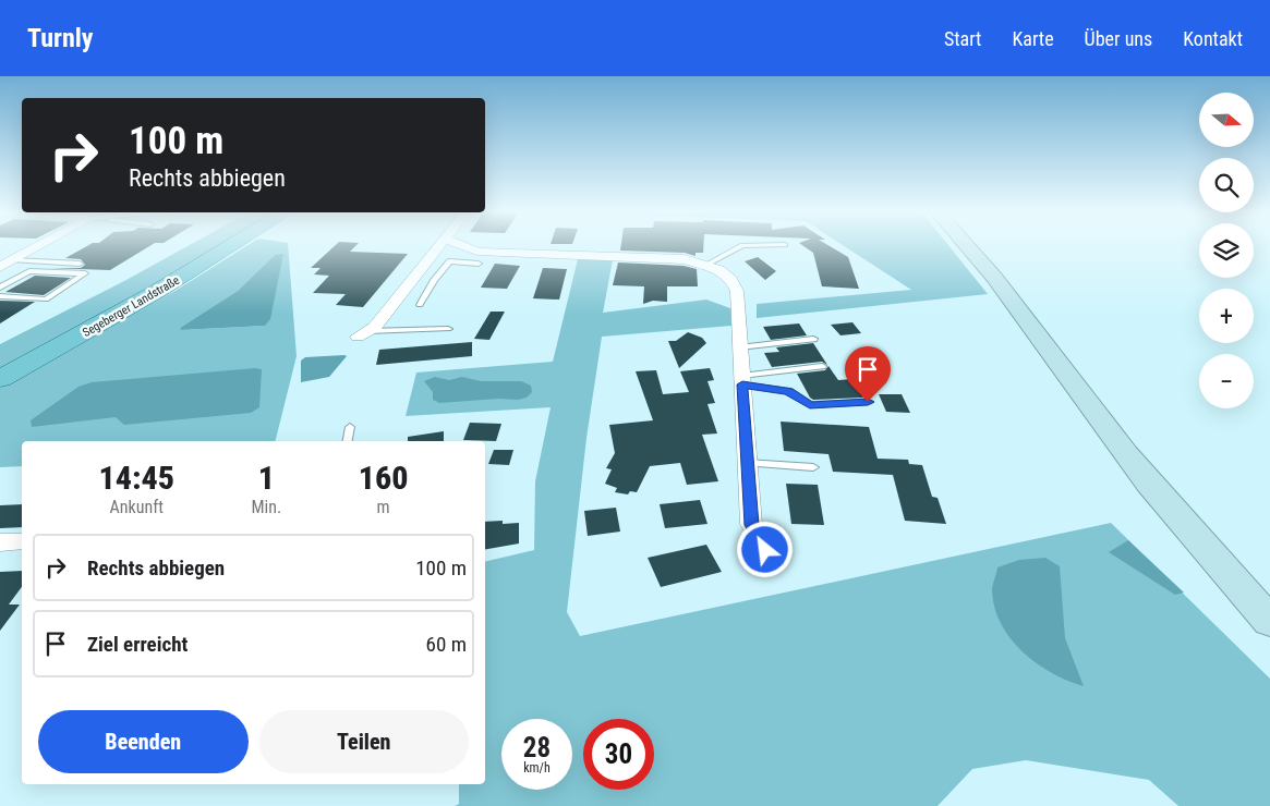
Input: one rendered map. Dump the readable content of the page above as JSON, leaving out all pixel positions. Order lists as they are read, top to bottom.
{
  "streets": {
    "main road": ["Segeberger Landstraße"]
  },
  "north": "right",
  "page": {
    "header": "Turnly",
    "nav": [
      "Start",
      "Karte",
      "Über uns",
      "Kontakt"
    ],
    "map_buttons": ["+", "−"],
    "turn": ["100 m", "Rechts abbiegen"],
    "eta": [
      "14:45",
      "Ankunft",
      "1",
      "Min.",
      "160",
      "m"
    ],
    "list": [
      {
        "name": "Rechts abbiegen",
        "value": "100 m"
      },
      {
        "name": "Ziel erreicht",
        "value": "60 m"
      }
    ],
    "buttons": ["Beenden", "Teilen"],
    "speed": "28 km/h",
    "limit": "30"
  }
}
